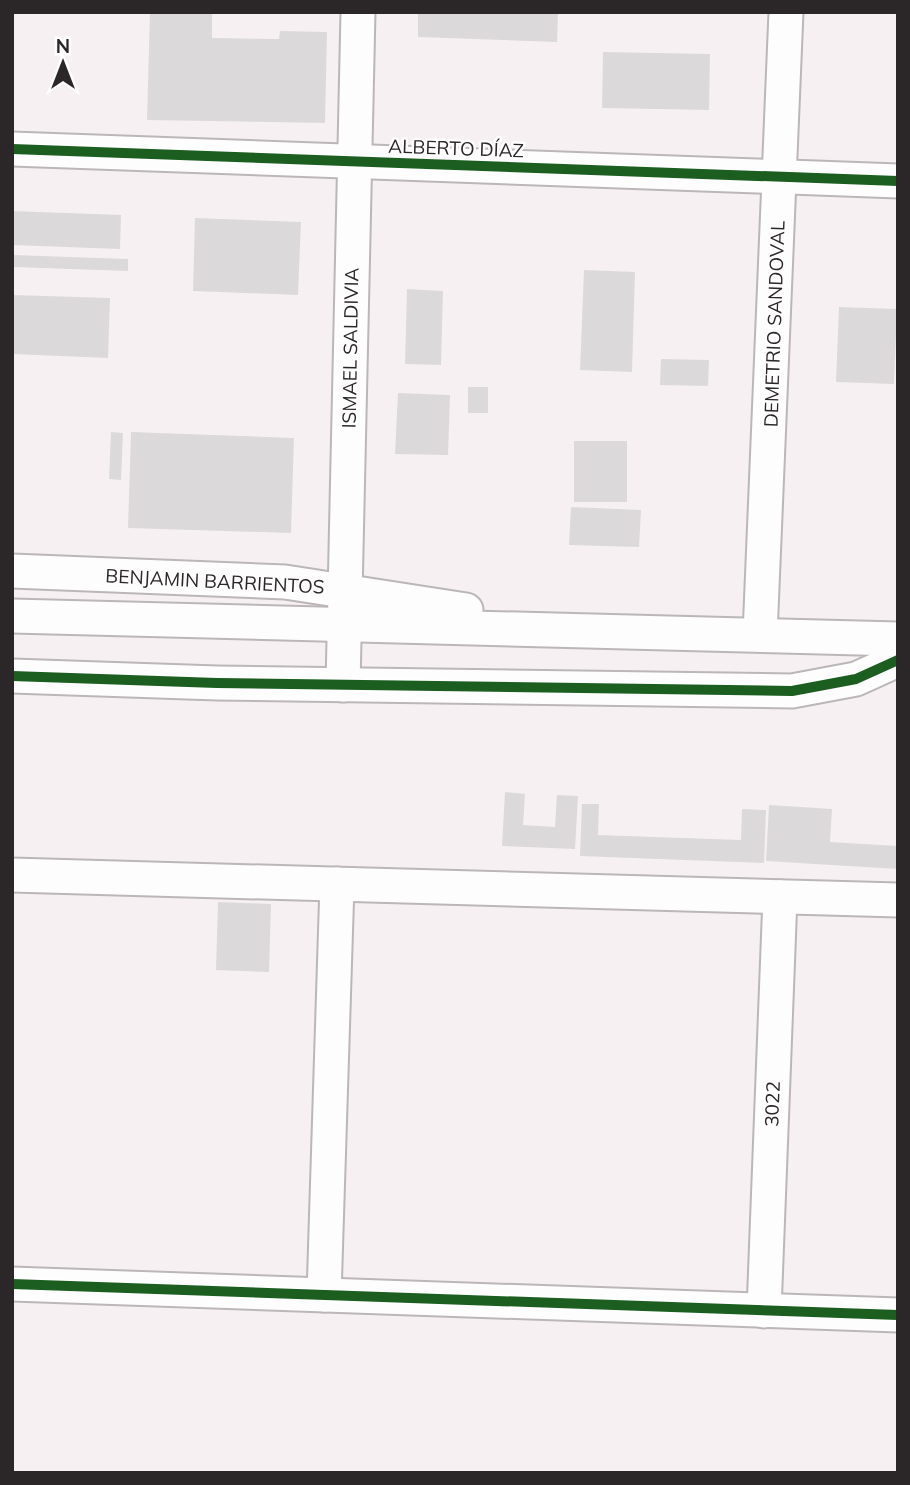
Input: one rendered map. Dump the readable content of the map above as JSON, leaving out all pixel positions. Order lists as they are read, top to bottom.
{
  "streets": {
    "street": [
      "ALBERTO DÍAZ",
      "DEMETRIO SANDOVAL",
      "ISMAEL SALDIVIA",
      "BENJAMIN BARRIENTOS",
      "3022"
    ]
  },
  "crossings": [
    ["ALBERTO DÍAZ", "DEMETRIO SANDOVAL"],
    ["ALBERTO DÍAZ", "ISMAEL SALDIVIA"],
    ["DEMETRIO SANDOVAL", "BENJAMIN BARRIENTOS"],
    ["ISMAEL SALDIVIA", "BENJAMIN BARRIENTOS"]
  ],
  "north": "top"
}
